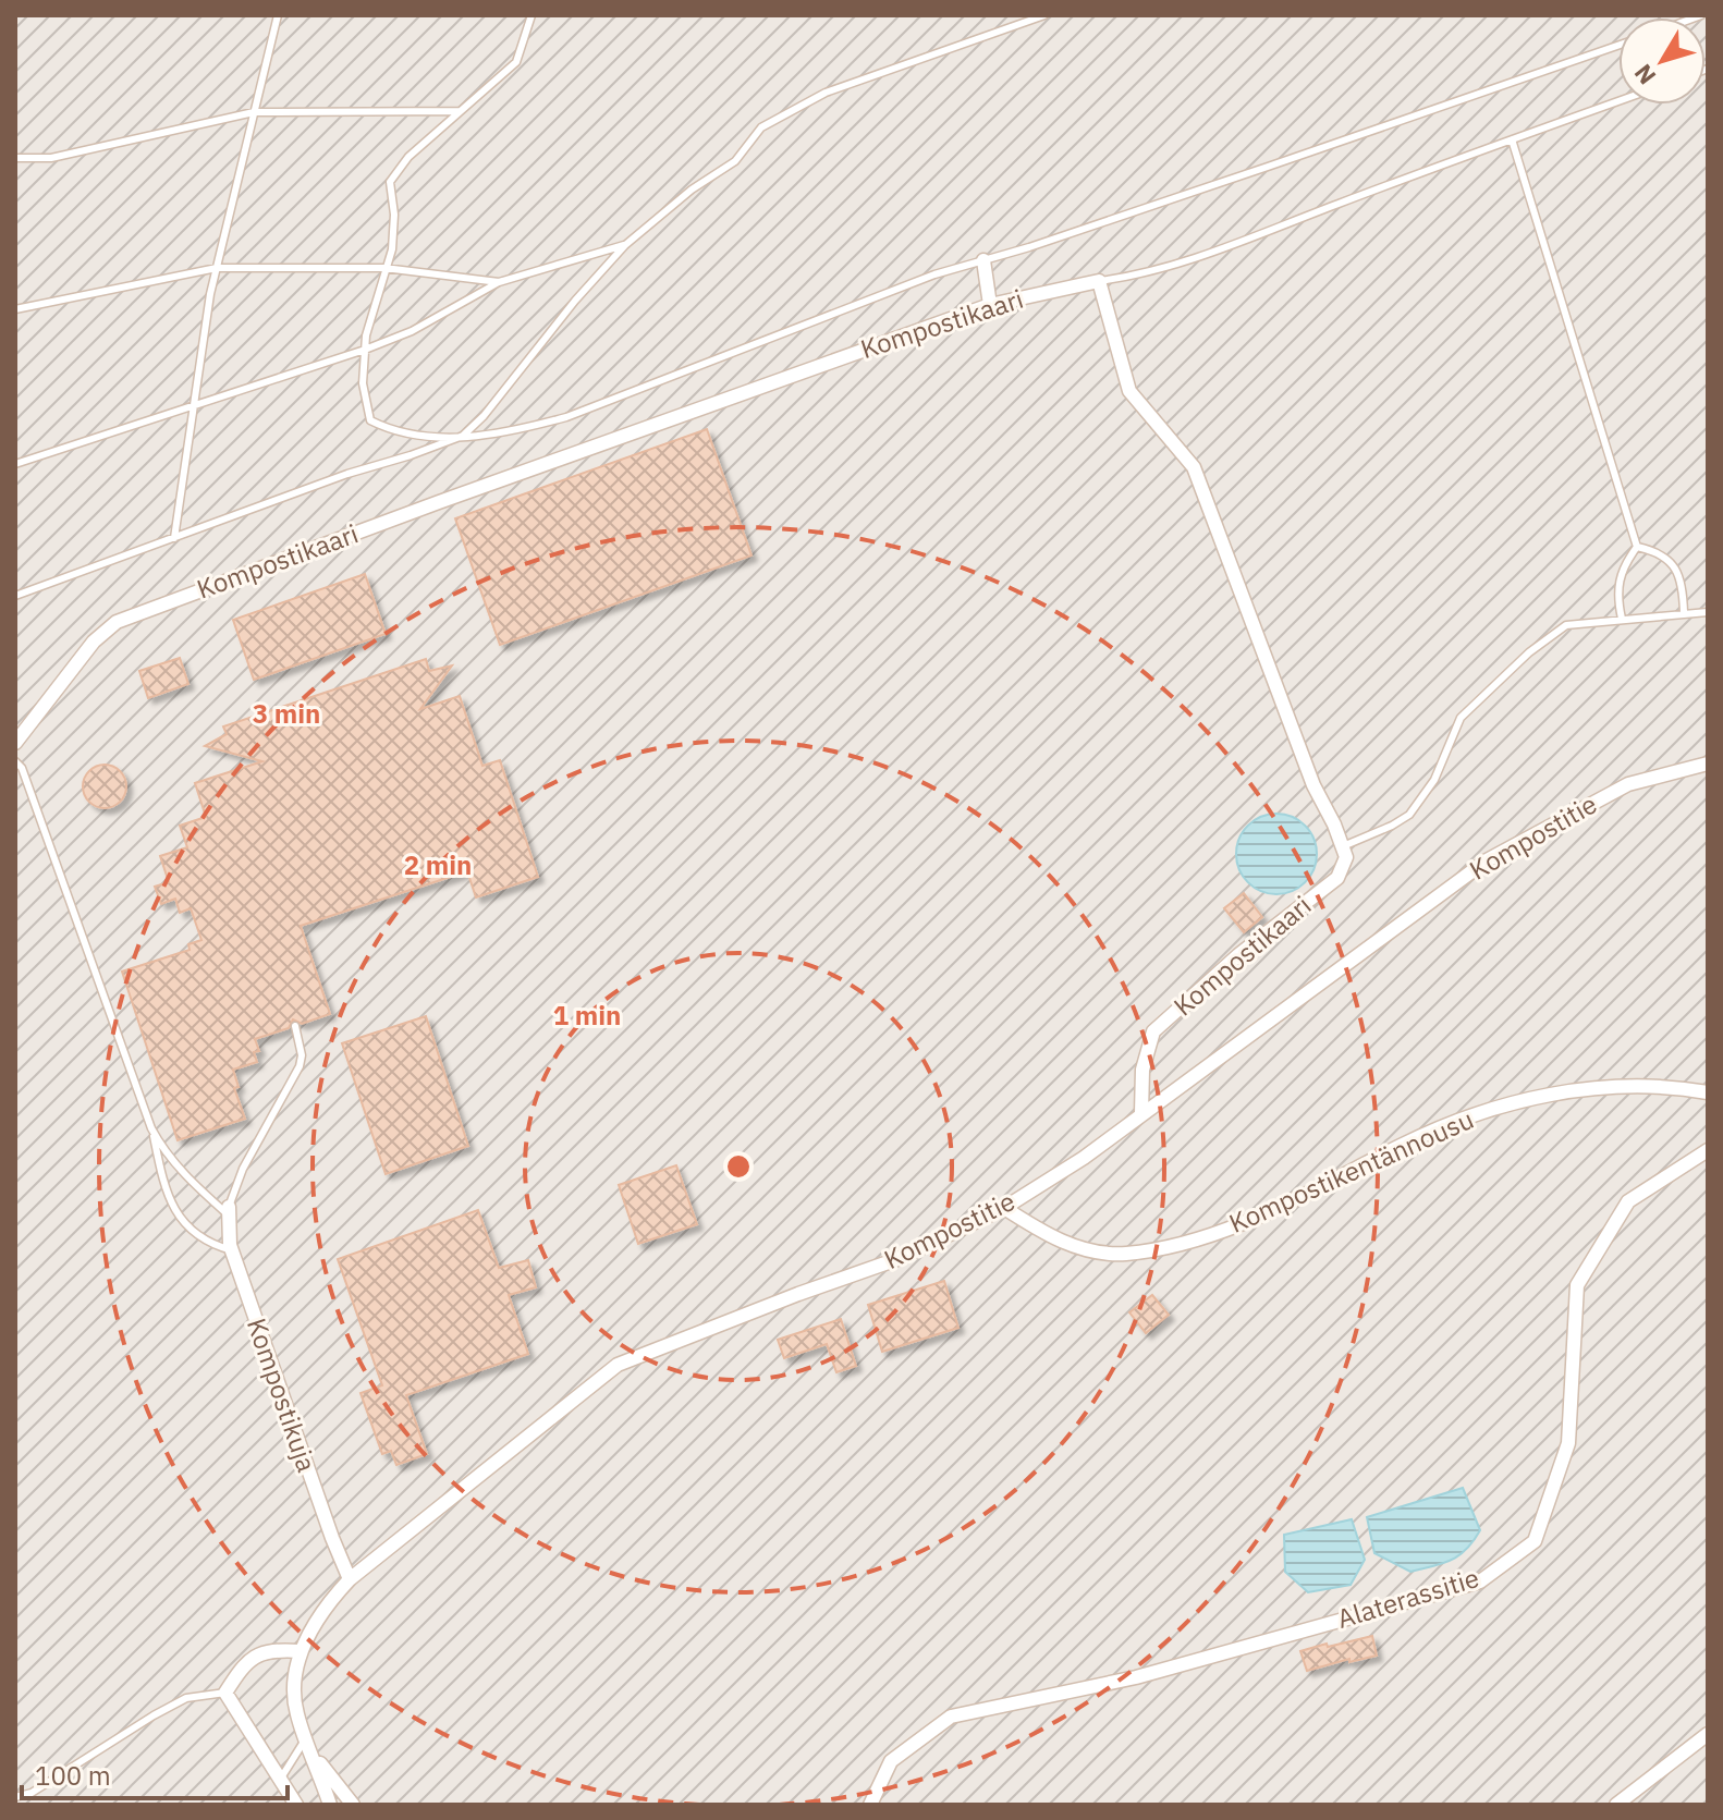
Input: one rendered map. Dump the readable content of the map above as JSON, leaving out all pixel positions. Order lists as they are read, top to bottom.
{
  "streets": {
    "street": [
      "Kompostikaari",
      "Kompostitie",
      "Kompostikentännousu",
      "Kompostikuja",
      "Alaterassitie"
    ]
  },
  "crossings": [
    ["Kompostikaari", "Kompostitie"],
    ["Kompostitie", "Kompostikentännousu"],
    ["Kompostitie", "Kompostikuja"]
  ],
  "scale_bar": "100 m",
  "north": "bottom left",
  "rings": ["3 min", "2 min", "1 min"]
}
